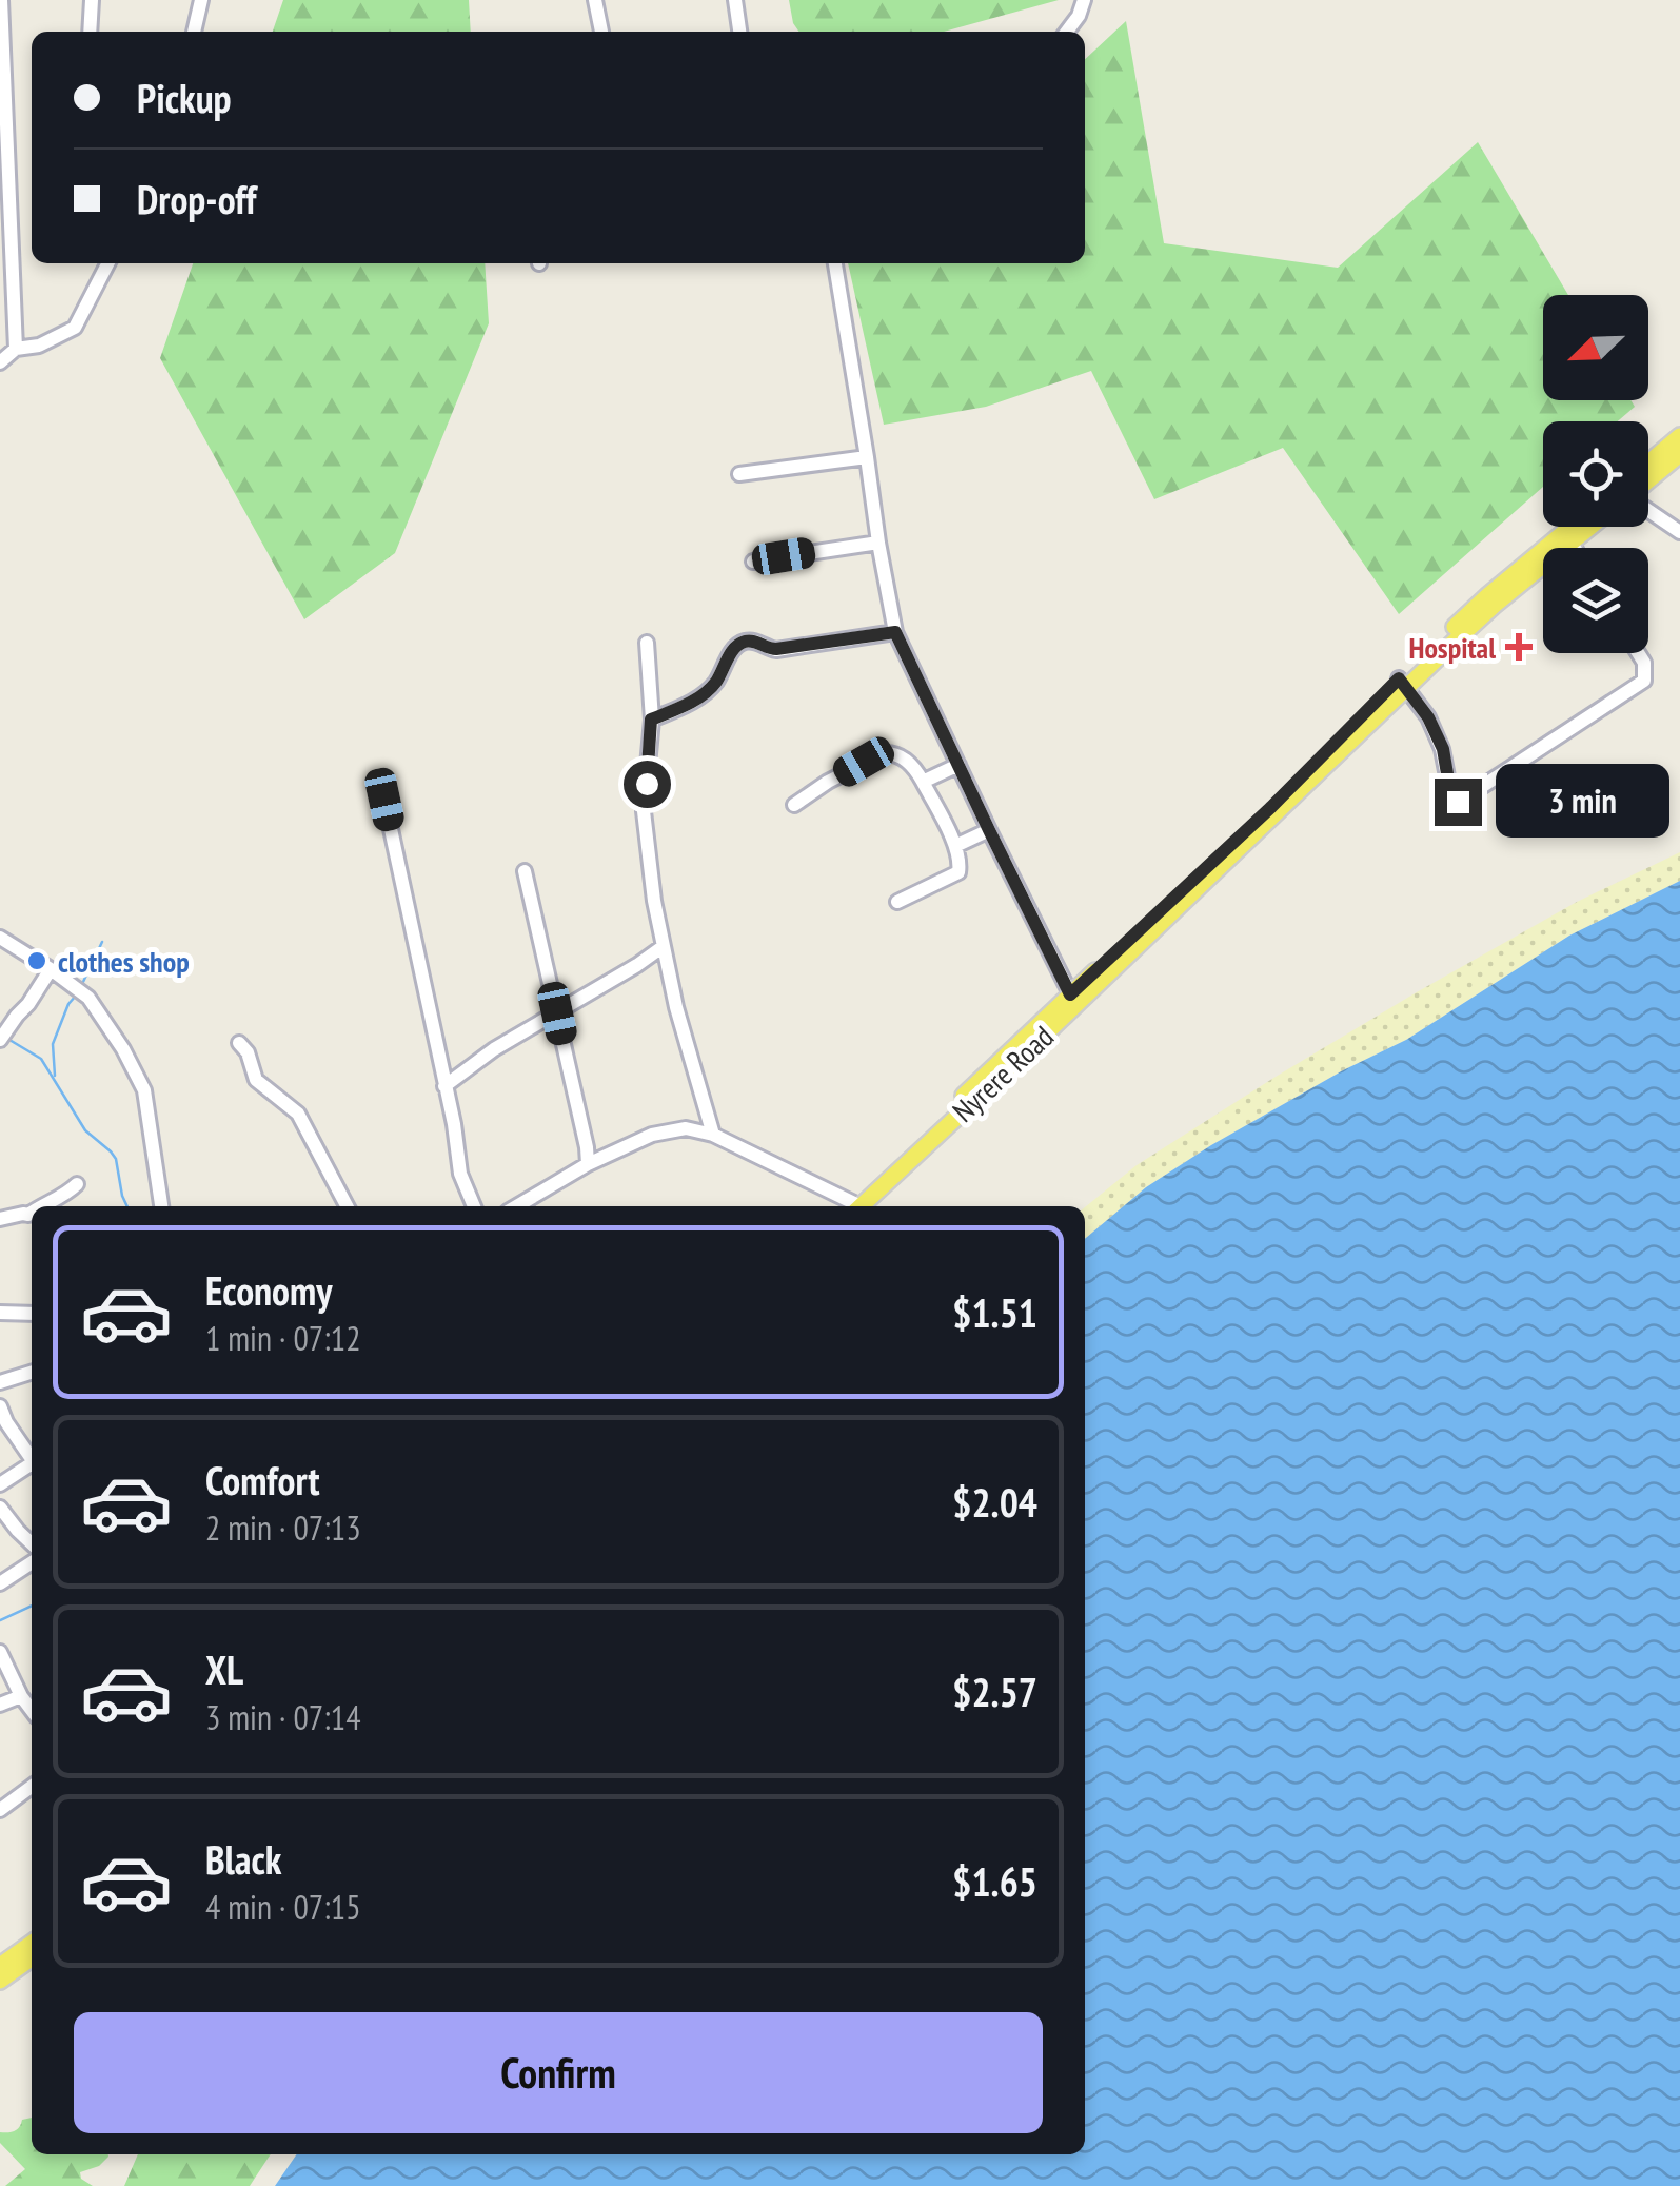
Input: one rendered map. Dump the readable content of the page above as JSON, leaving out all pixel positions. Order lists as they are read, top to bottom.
{
  "streets": {
    "main road": ["Nyrere Road"]
  },
  "places": {
    "health": ["Hospital"],
    "other": ["clothes shop"]
  },
  "north": "bottom left",
  "page": {
    "banner": ["Pickup", "Drop-off"],
    "bubble": "3 min",
    "list": [
      {
        "name": "Economy",
        "note": "1 min · 07:12",
        "value": "$1.51"
      },
      {
        "name": "Comfort",
        "note": "2 min · 07:13",
        "value": "$2.04"
      },
      {
        "name": "XL",
        "note": "3 min · 07:14",
        "value": "$2.57"
      },
      {
        "name": "Black",
        "note": "4 min · 07:15",
        "value": "$1.65"
      }
    ],
    "buttons": "Confirm"
  }
}
